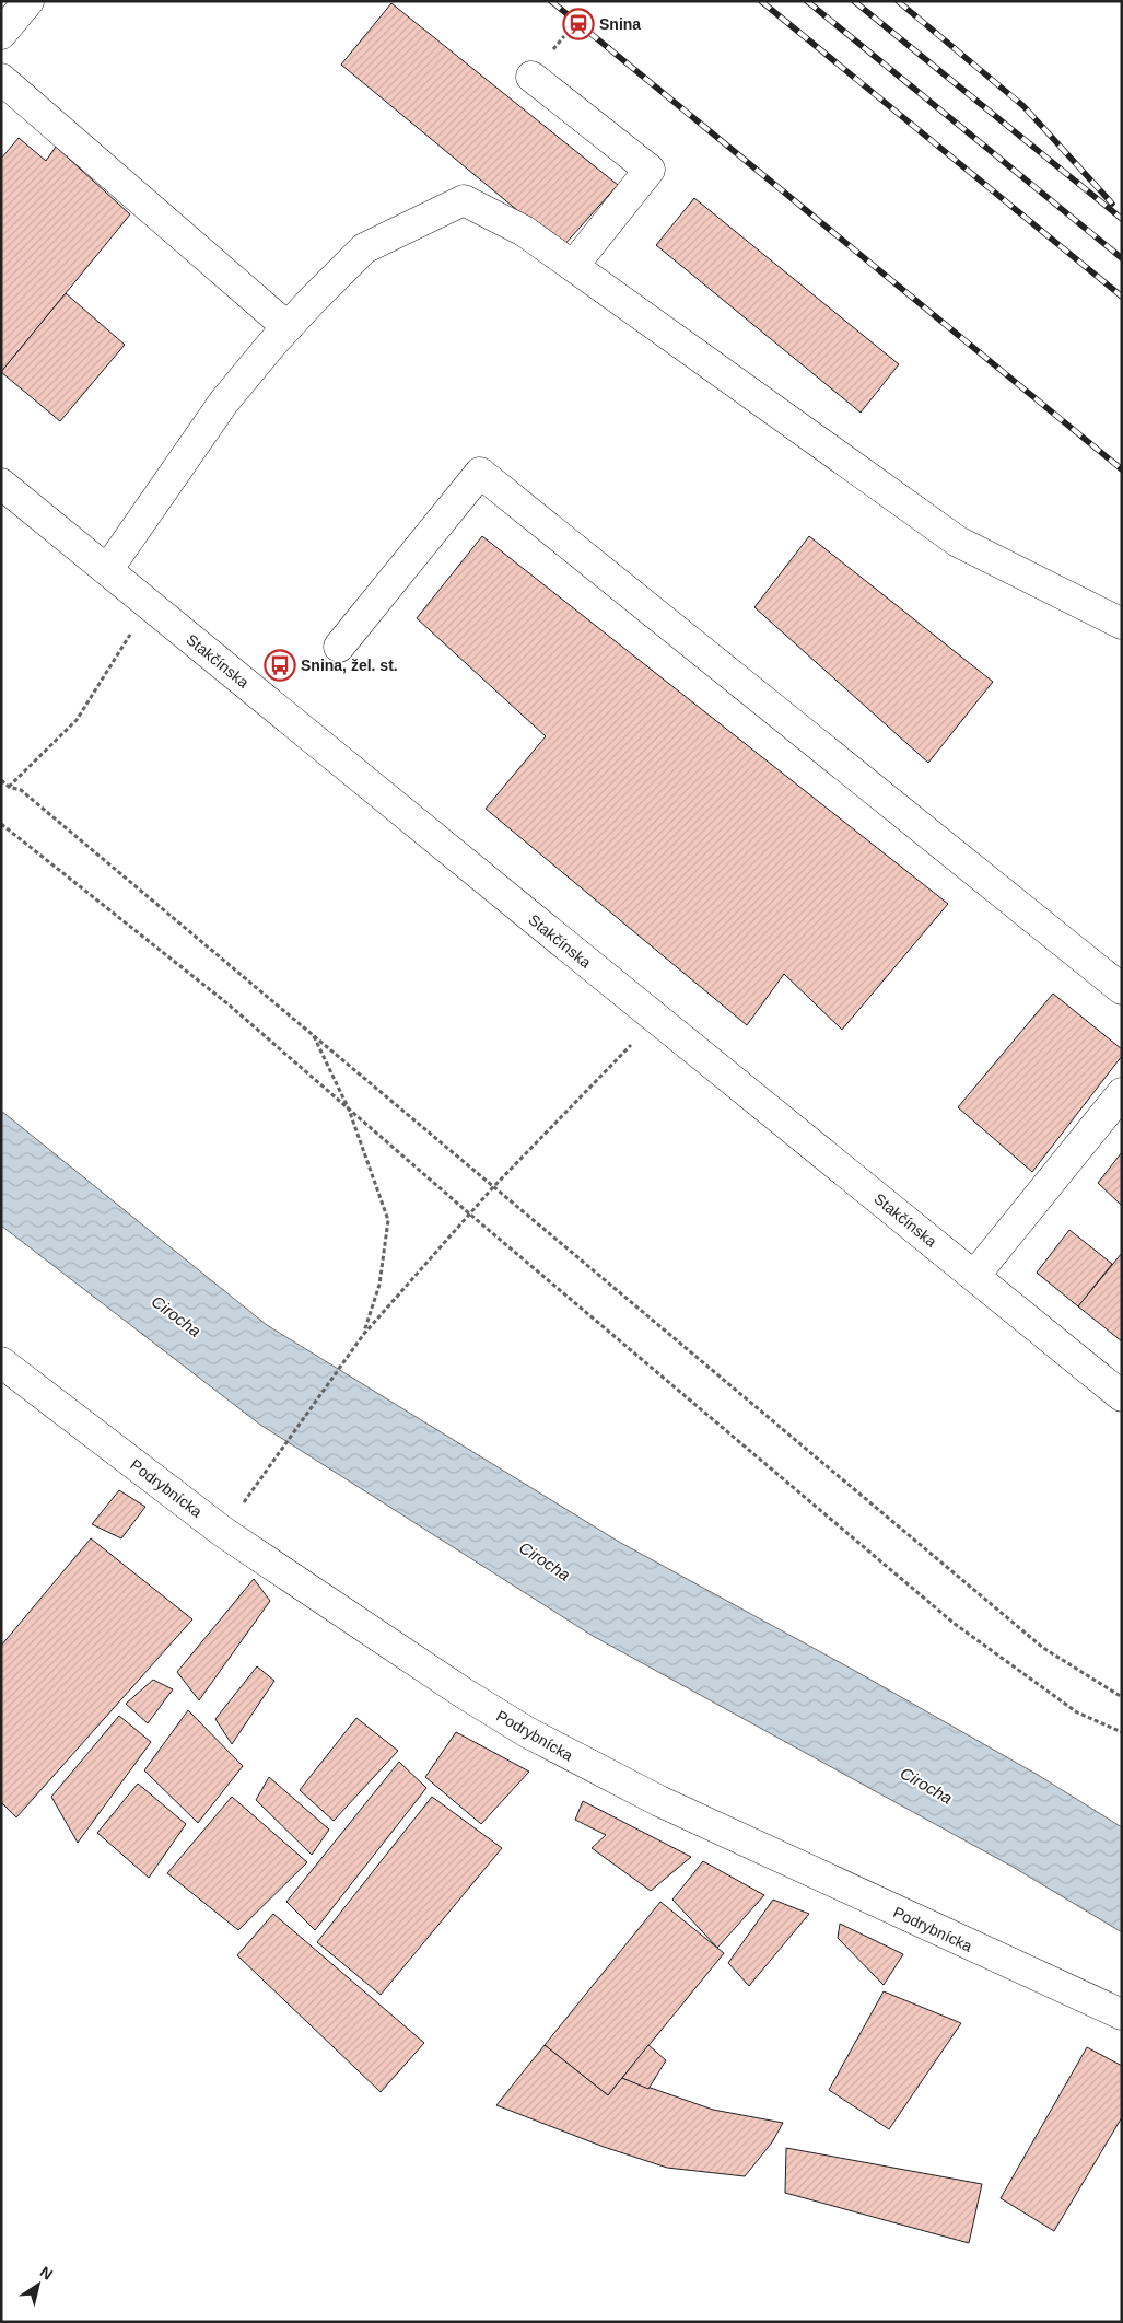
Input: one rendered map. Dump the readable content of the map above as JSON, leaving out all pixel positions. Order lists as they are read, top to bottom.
{
  "streets": {
    "main road": ["Stakčínska", "Podrybnícka"]
  },
  "water": ["Cirocha"],
  "places": {
    "station": ["Snina"],
    "bus stop": ["Snina, žel. st."]
  },
  "north": "top right"
}
